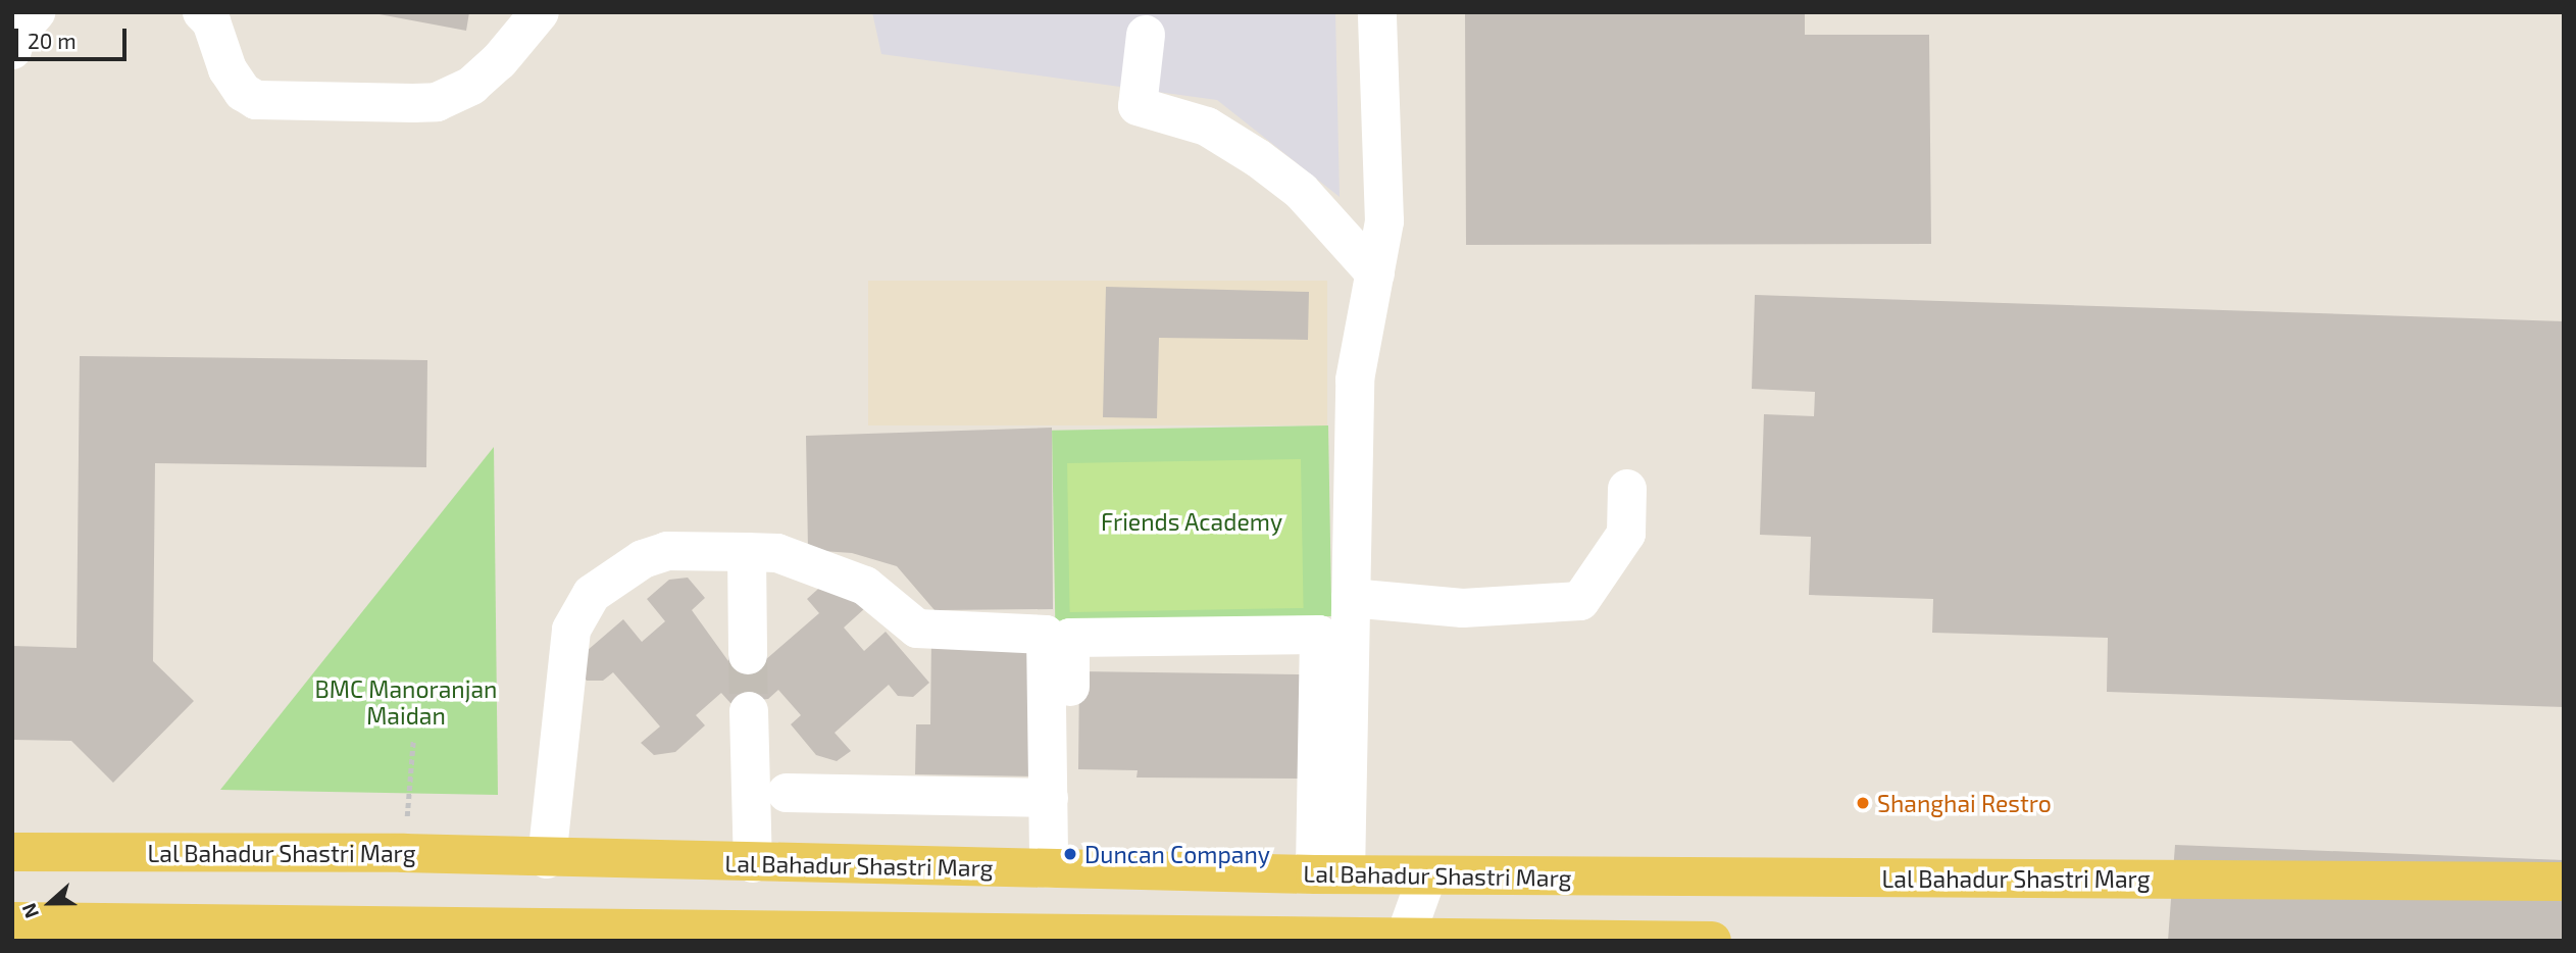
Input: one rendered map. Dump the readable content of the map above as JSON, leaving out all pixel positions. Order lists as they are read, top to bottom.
{
  "streets": {
    "main road": ["Lal Bahadur Shastri Marg"]
  },
  "parks": ["Friends Academy", "BMC Manoranjan Maidan"],
  "places": ["Shanghai Restro", "Duncan Company"],
  "scale_bar": "20 m",
  "north": "left"
}
